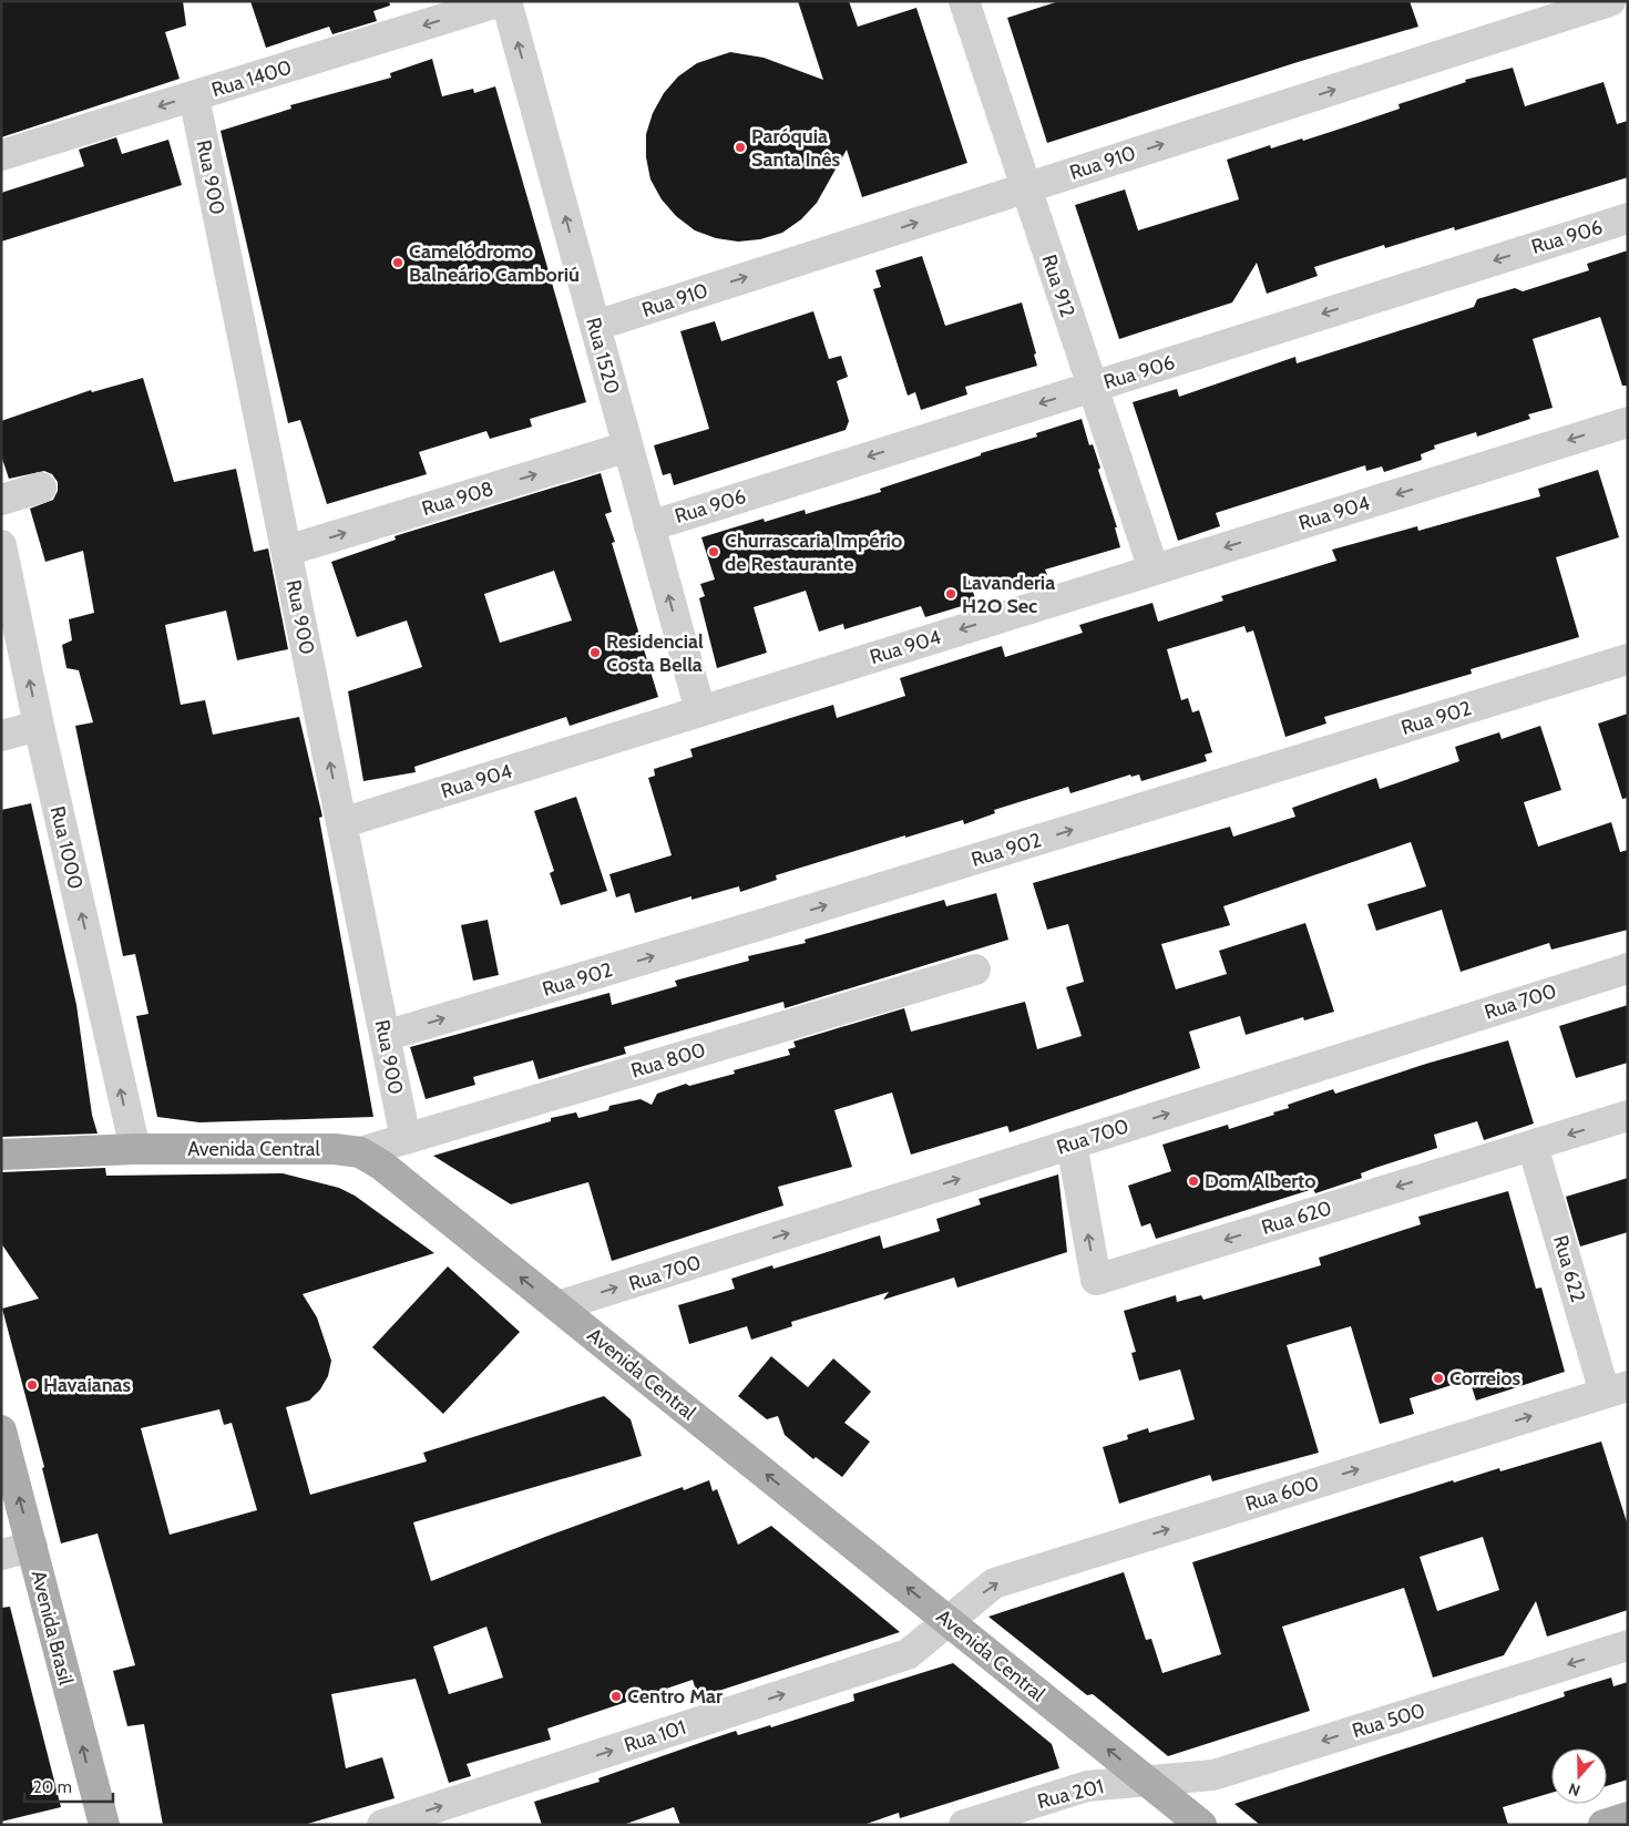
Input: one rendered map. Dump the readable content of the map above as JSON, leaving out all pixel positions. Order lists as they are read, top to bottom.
{
  "streets": {
    "main road": ["Avenida Central", "Avenida Brasil"],
    "street": [
      "Rua 1400",
      "Rua 910",
      "Rua 900",
      "Rua 906",
      "Rua 912",
      "Rua 1520",
      "Rua 908",
      "Rua 904",
      "Rua 902",
      "Rua 1000",
      "Rua 700",
      "Rua 800",
      "Rua 620",
      "Rua 622",
      "Rua 600",
      "Rua 500",
      "Rua 101",
      "Rua 201"
    ]
  },
  "crossings": [
    ["Rua 1400", "Rua 900"],
    ["Rua 910", "Rua 912"],
    ["Rua 910", "Rua 1520"],
    ["Rua 900", "Rua 908"],
    ["Rua 900", "Rua 904"],
    ["Rua 900", "Rua 902"],
    ["Rua 900", "Rua 800"],
    ["Rua 906", "Rua 912"],
    ["Rua 906", "Rua 1520"],
    ["Rua 912", "Rua 904"],
    ["Rua 1520", "Rua 908"],
    ["Rua 1520", "Rua 904"],
    ["Rua 1000", "Avenida Central"],
    ["Rua 700", "Avenida Central"],
    ["Rua 700", "Rua 620"],
    ["Rua 800", "Avenida Central"],
    ["Avenida Central", "Rua 600"],
    ["Avenida Central", "Rua 500"],
    ["Avenida Central", "Rua 101"],
    ["Avenida Central", "Rua 201"],
    ["Rua 620", "Rua 622"],
    ["Rua 622", "Rua 600"],
    ["Rua 600", "Rua 101"],
    ["Rua 500", "Rua 201"]
  ],
  "one_way": [
    "Rua 1400",
    "Rua 910",
    "Rua 906",
    "Rua 1520",
    "Rua 908",
    "Rua 904",
    "Rua 902",
    "Rua 1000",
    "Rua 700",
    "Avenida Central",
    "Rua 620",
    "Rua 600",
    "Avenida Brasil",
    "Rua 500",
    "Rua 101"
  ],
  "places": [
    "Paróquia Santa Inês",
    "Camelódromo Balneário Camboriú",
    "Churrascaria Império de Restaurante",
    "Lavanderia H2O Sec",
    "Residencial Costa Bella",
    "Dom Alberto",
    "Correios",
    "Havaianas",
    "Centro Mar"
  ],
  "scale_bar": "20 m",
  "north": "bottom"
}
